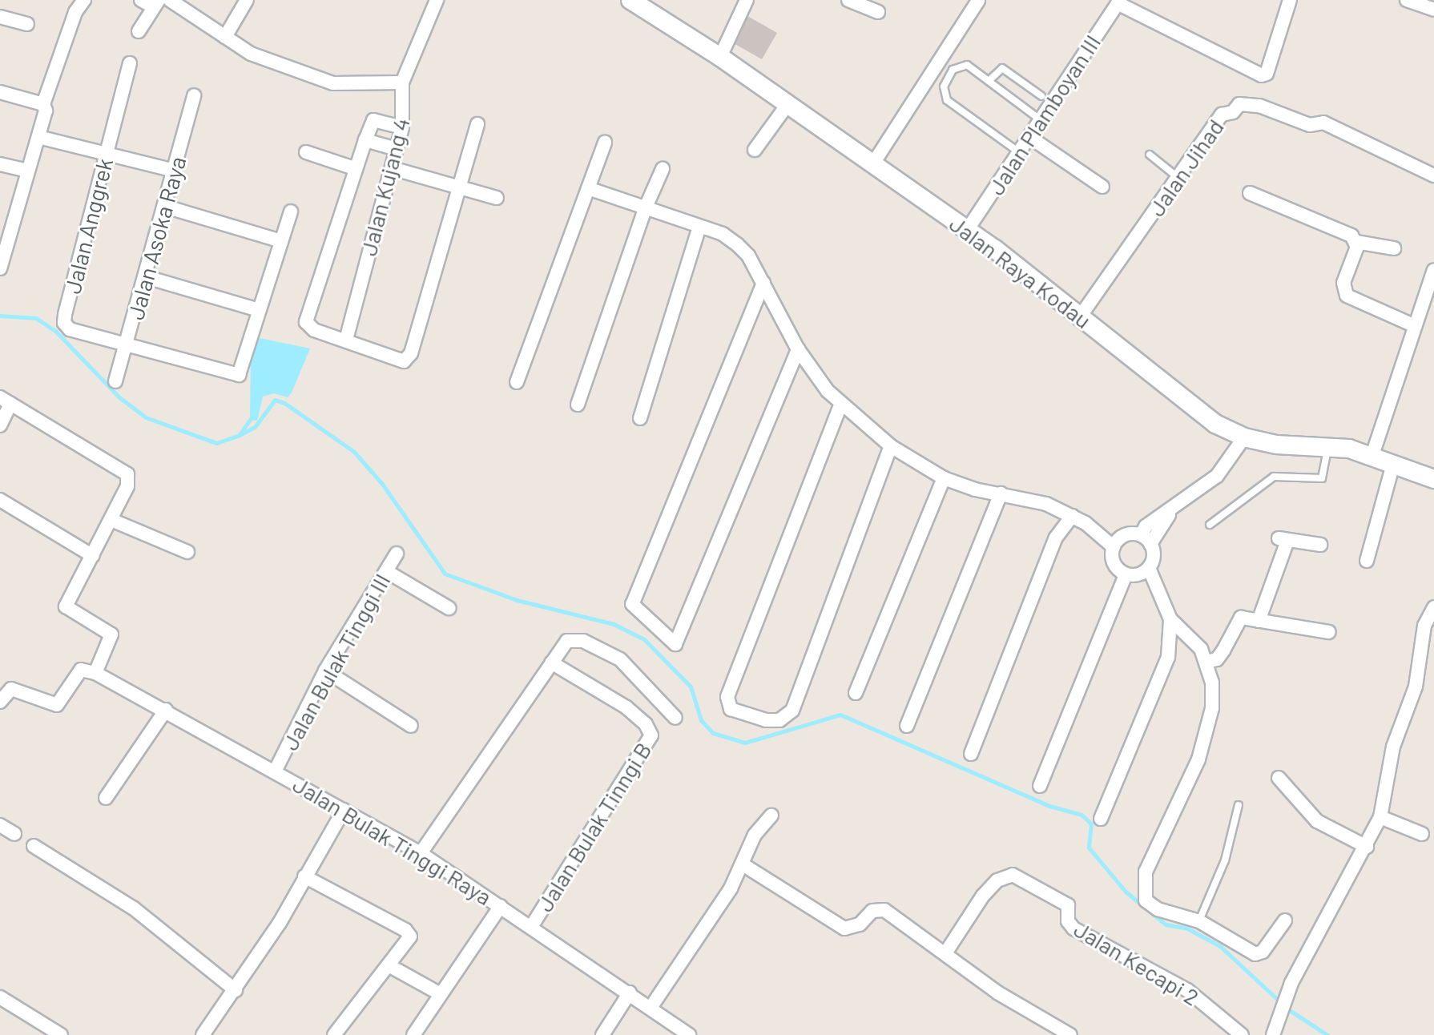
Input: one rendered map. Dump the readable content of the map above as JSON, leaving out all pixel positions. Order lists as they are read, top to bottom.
{
  "streets": {
    "street": [
      "Jalan Plamboyan III",
      "Jalan Jihad",
      "Jalan Kujang 4",
      "Jalan Anggrek",
      "Jalan Asoka Raya",
      "Jalan Raya Kodau",
      "Jalan Bulak Tinggi III",
      "Jalan Bulak Tinngi B",
      "Jalan Bulak Tinggi Raya",
      "Jalan Kecapi 2"
    ]
  },
  "crossings": [
    ["Jalan Plamboyan III", "Jalan Raya Kodau"],
    ["Jalan Jihad", "Jalan Raya Kodau"],
    ["Jalan Anggrek", "Jalan Asoka Raya"],
    ["Jalan Bulak Tinggi III", "Jalan Bulak Tinggi Raya"],
    ["Jalan Bulak Tinngi B", "Jalan Bulak Tinggi Raya"]
  ]
}
